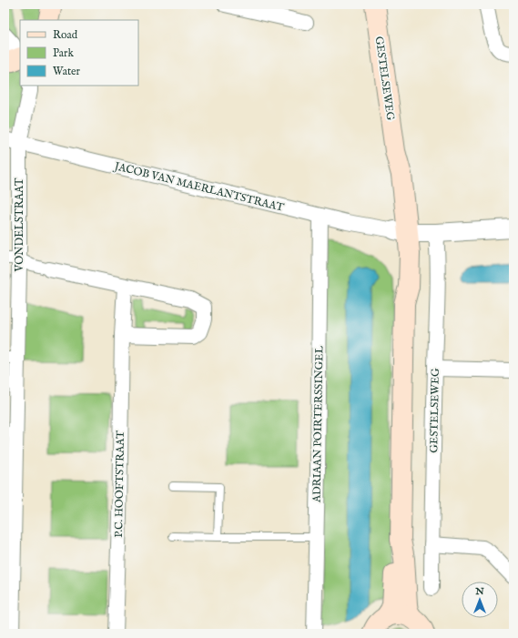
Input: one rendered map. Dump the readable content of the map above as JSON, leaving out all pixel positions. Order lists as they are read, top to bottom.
{
  "streets": {
    "main road": ["GESTELSEWEG"],
    "street": [
      "JACOB VAN MAERLANTSTRAAT",
      "VONDELSTRAAT",
      "ADRIAAN POIRTERSSINGEL",
      "P.C. HOOFTSTRAAT"
    ]
  },
  "crossings": [
    ["GESTELSEWEG", "JACOB VAN MAERLANTSTRAAT"],
    ["JACOB VAN MAERLANTSTRAAT", "VONDELSTRAAT"],
    ["JACOB VAN MAERLANTSTRAAT", "ADRIAAN POIRTERSSINGEL"]
  ],
  "legend": ["Road", "Park", "Water"],
  "north": "top"
}
